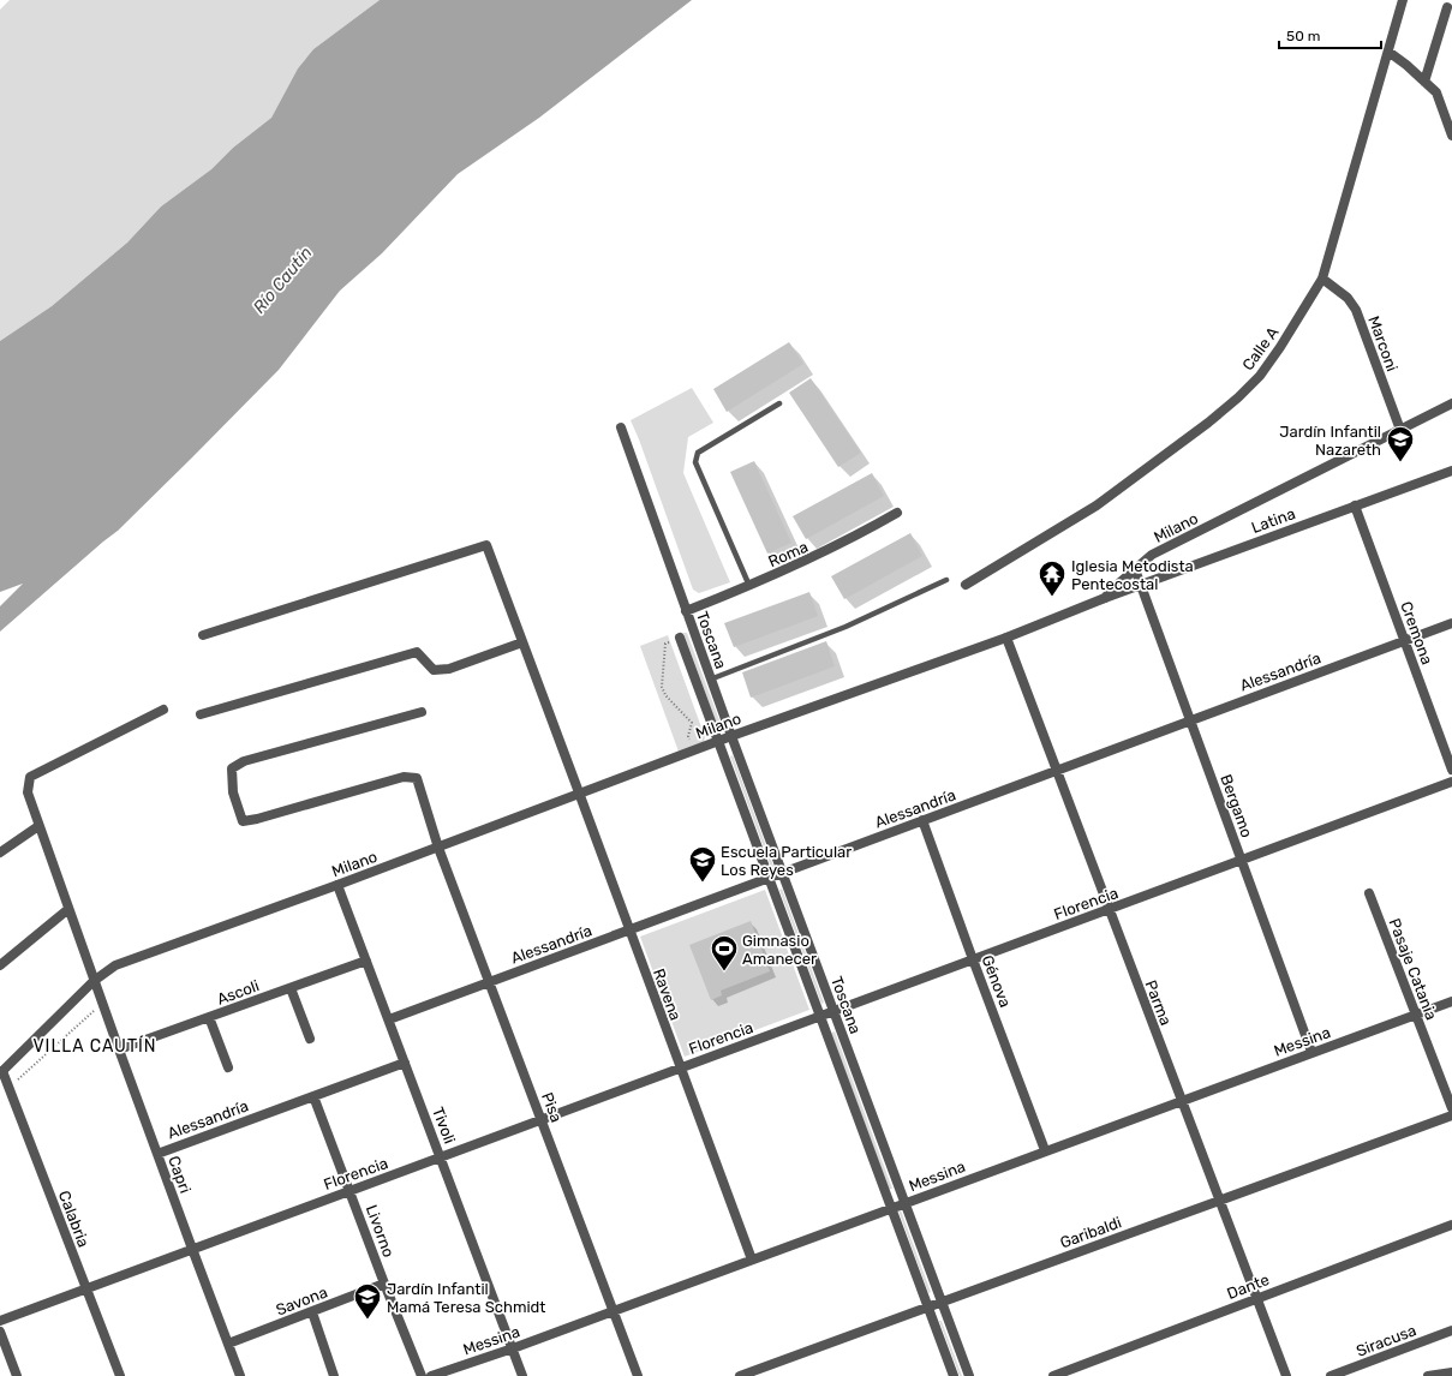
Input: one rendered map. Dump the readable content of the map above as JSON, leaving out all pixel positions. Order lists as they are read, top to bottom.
{
  "streets": {
    "street": [
      "Marconi",
      "Calle A",
      "Latina",
      "Milano",
      "Roma",
      "Cremona",
      "Toscana",
      "Alessandría",
      "Bergamo",
      "Florencia",
      "Pasaje Catania",
      "Génova",
      "Ascoli",
      "Ravena",
      "Parma",
      "Messina",
      "Pisa",
      "Tivoli",
      "Capri",
      "Calabria",
      "Livorno",
      "Garibaldi",
      "Dante",
      "Savona",
      "Siracusa"
    ]
  },
  "crossings": [
    ["Marconi", "Calle A"],
    ["Marconi", "Milano"],
    ["Latina", "Milano"],
    ["Latina", "Cremona"],
    ["Latina", "Bergamo"],
    ["Milano", "Toscana"],
    ["Milano", "Bergamo"],
    ["Milano", "Ravena"],
    ["Milano", "Parma"],
    ["Milano", "Pisa"],
    ["Milano", "Tivoli"],
    ["Milano", "Capri"],
    ["Milano", "Calabria"],
    ["Roma", "Toscana"],
    ["Cremona", "Alessandría"],
    ["Toscana", "Alessandría"],
    ["Toscana", "Florencia"],
    ["Toscana", "Messina"],
    ["Toscana", "Garibaldi"],
    ["Alessandría", "Bergamo"],
    ["Alessandría", "Génova"],
    ["Alessandría", "Ravena"],
    ["Alessandría", "Parma"],
    ["Alessandría", "Pisa"],
    ["Alessandría", "Tivoli"],
    ["Alessandría", "Capri"],
    ["Alessandría", "Livorno"],
    ["Bergamo", "Florencia"],
    ["Bergamo", "Messina"],
    ["Florencia", "Génova"],
    ["Florencia", "Ravena"],
    ["Florencia", "Parma"],
    ["Florencia", "Pisa"],
    ["Florencia", "Tivoli"],
    ["Florencia", "Capri"],
    ["Florencia", "Calabria"],
    ["Florencia", "Livorno"],
    ["Pasaje Catania", "Messina"],
    ["Génova", "Messina"],
    ["Ascoli", "Tivoli"],
    ["Ascoli", "Capri"],
    ["Ravena", "Messina"],
    ["Parma", "Messina"],
    ["Parma", "Garibaldi"],
    ["Parma", "Dante"],
    ["Messina", "Pisa"],
    ["Messina", "Tivoli"],
    ["Capri", "Savona"],
    ["Livorno", "Savona"]
  ],
  "districts": ["VILLA CAUTÍN"],
  "water": ["Río Cautín"],
  "places": {
    "school or university": ["Jardín Infantil Nazareth", "Escuela Particular Los Reyes", "Jardín Infantil Mamá Teresa Schmidt"],
    "temple": ["Iglesia Metodista Pentecostal"],
    "sports": ["Gimnasio Amanecer"]
  },
  "scale_bar": "50 m"
}
